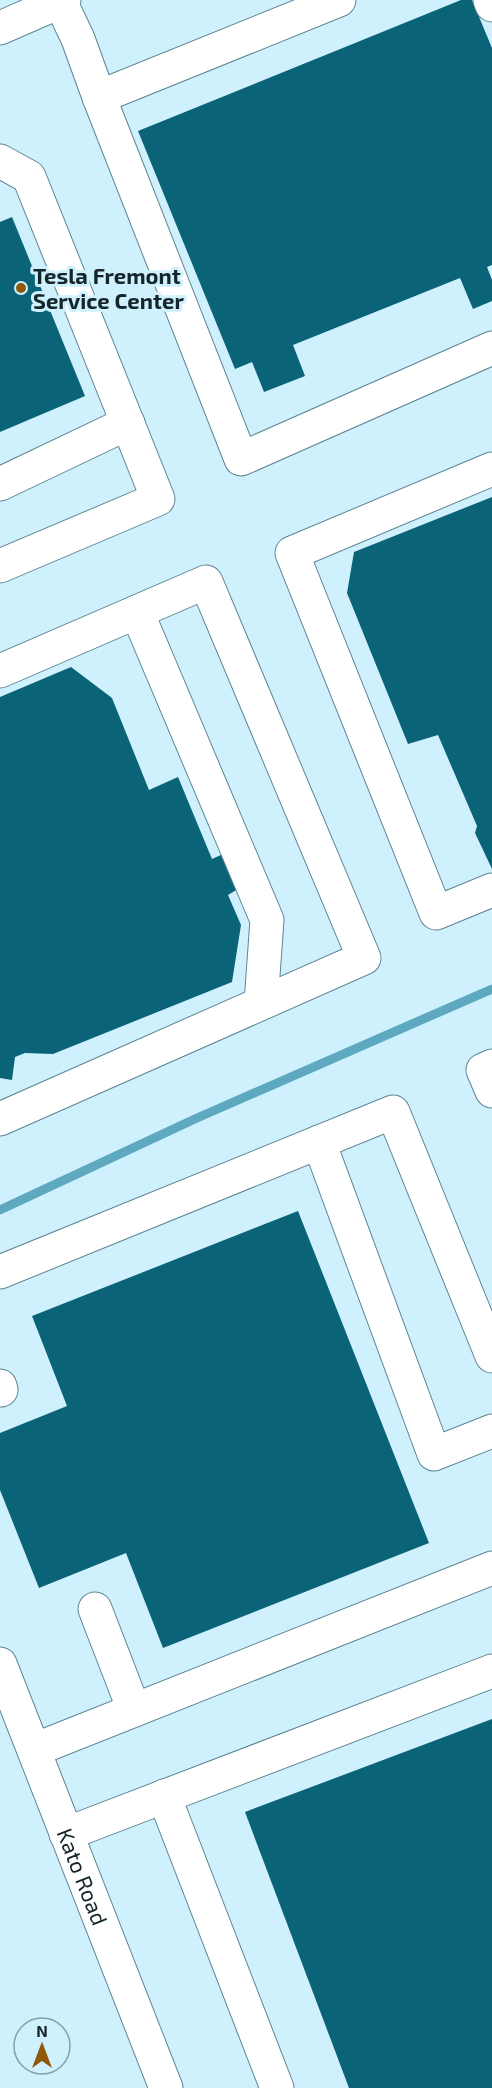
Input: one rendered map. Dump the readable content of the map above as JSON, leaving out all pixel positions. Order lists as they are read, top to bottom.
{
  "streets": {
    "street": ["Kato Road"]
  },
  "places": ["Tesla Fremont Service Center"],
  "north": "top"
}
